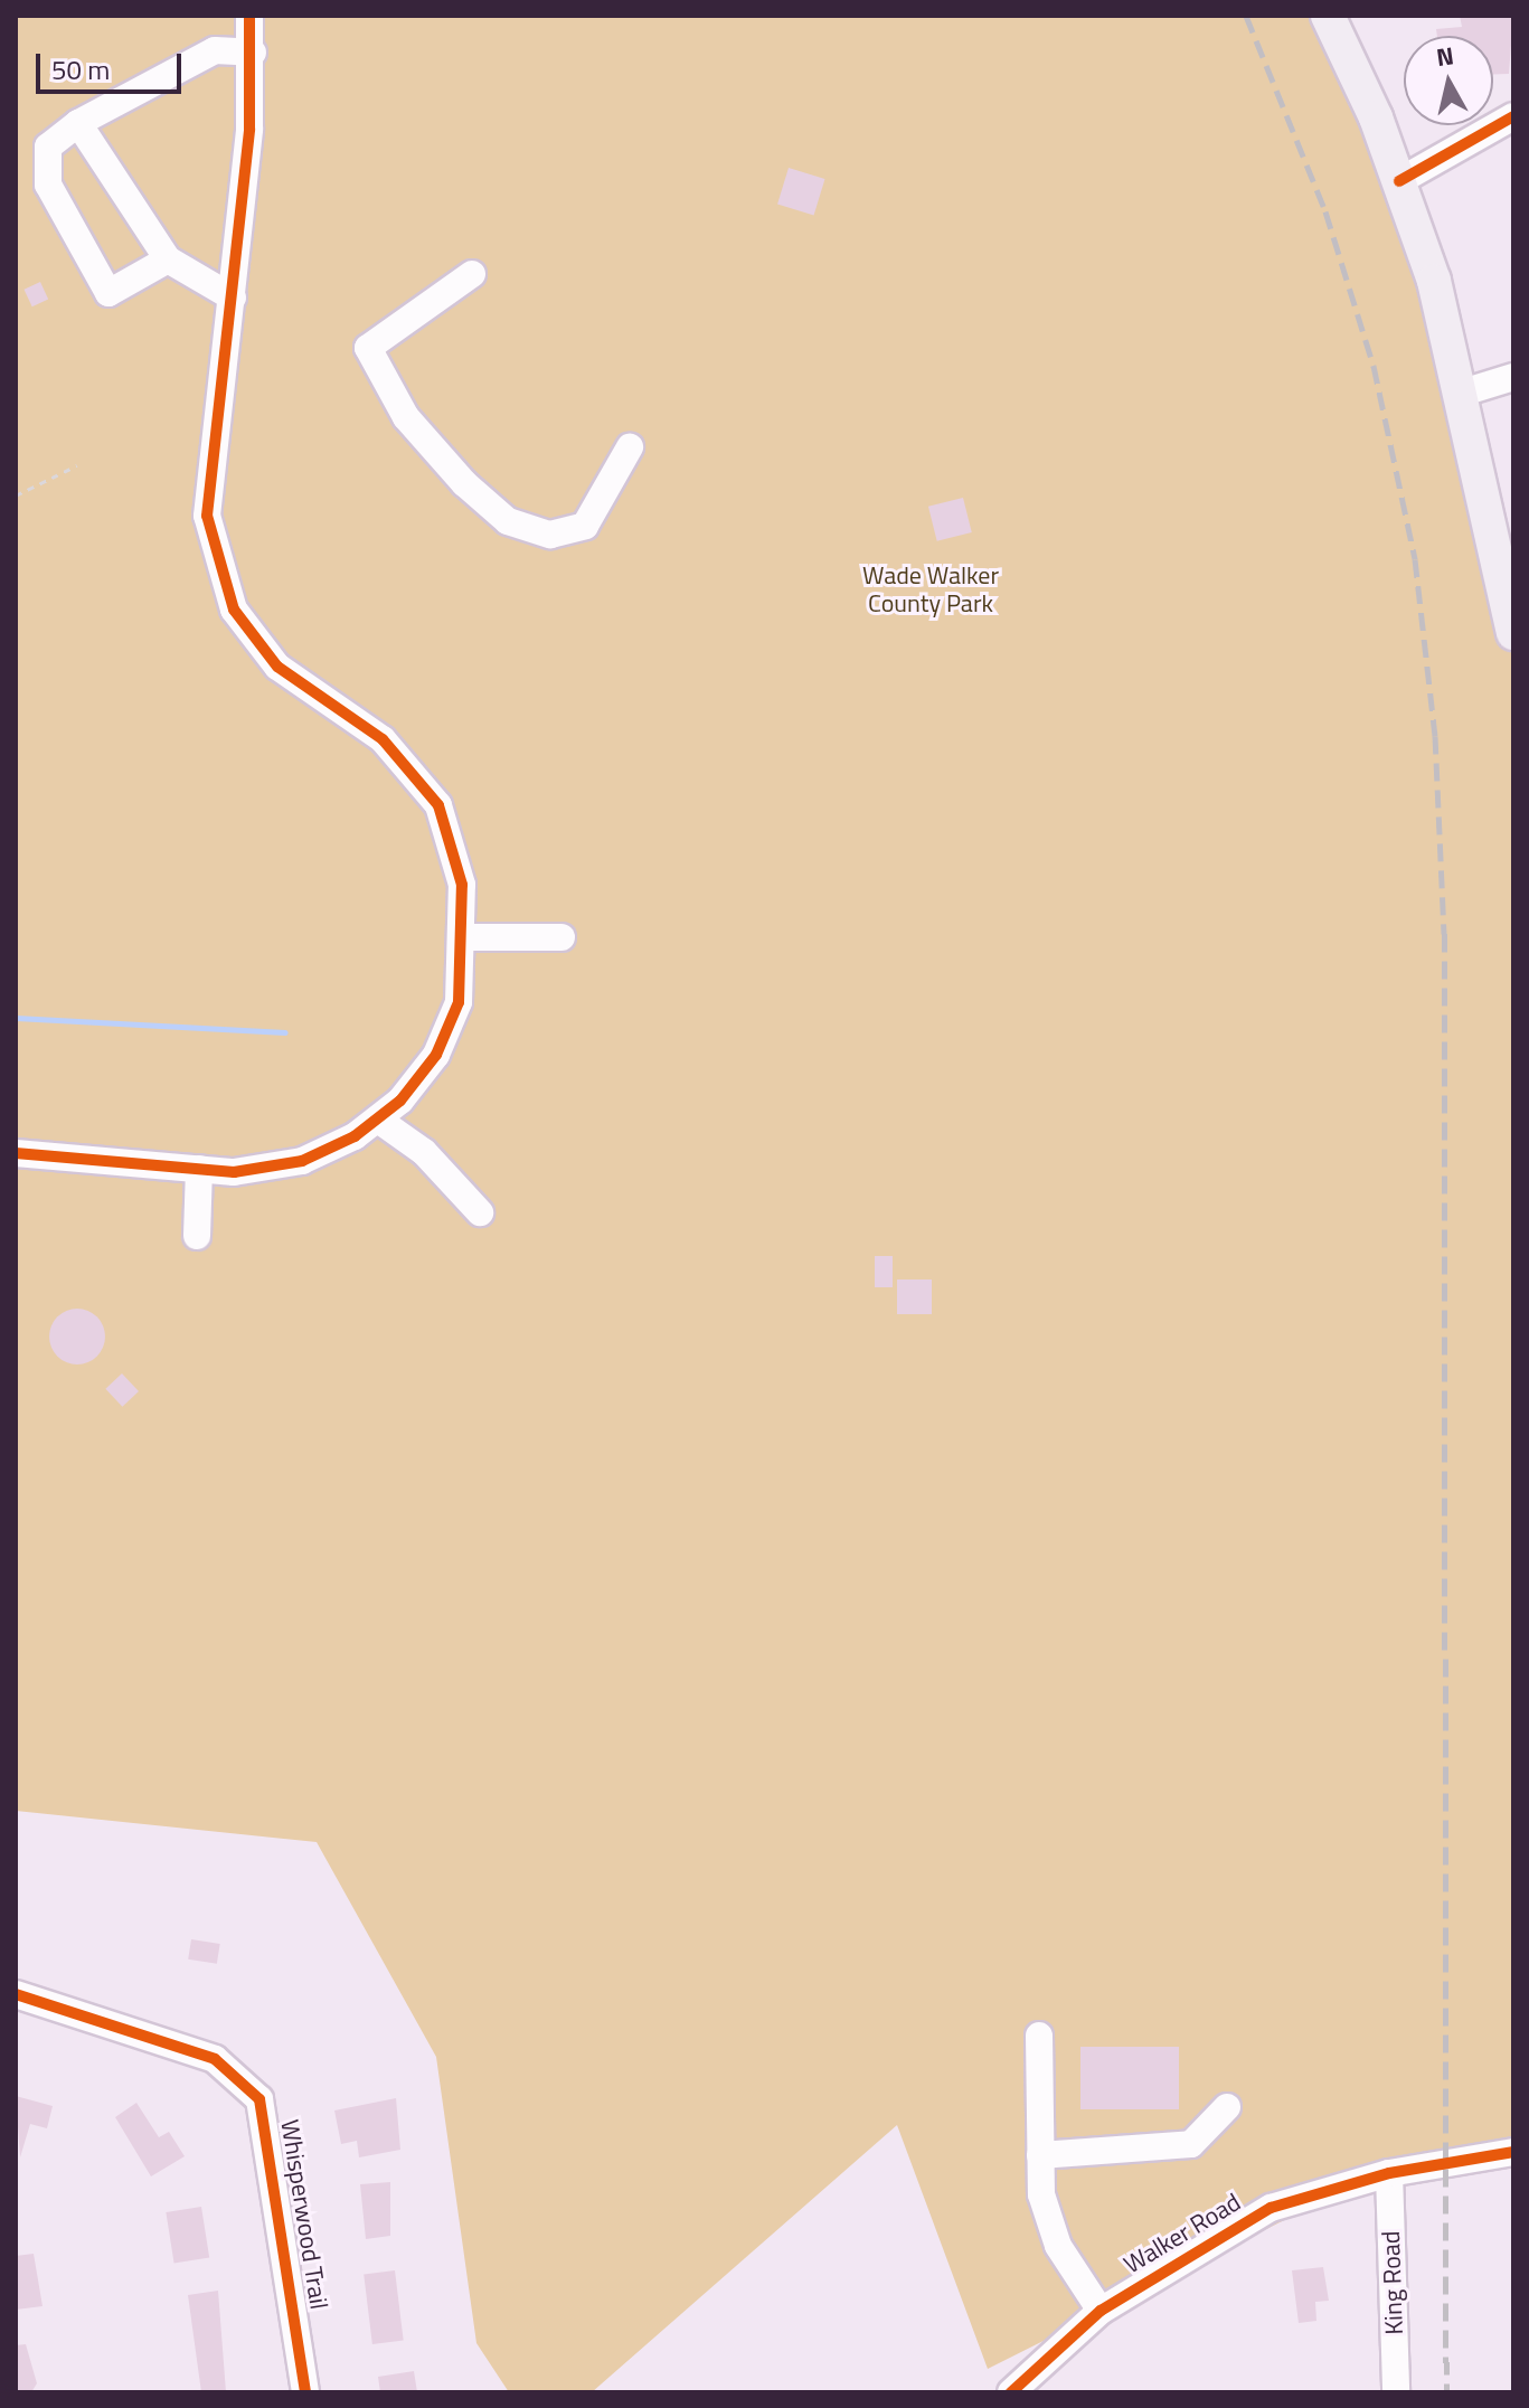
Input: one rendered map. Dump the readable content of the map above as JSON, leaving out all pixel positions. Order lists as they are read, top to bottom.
{
  "streets": {
    "street": ["Whisperwood Trail", "Walker Road", "King Road"]
  },
  "crossings": [
    ["Walker Road", "King Road"]
  ],
  "parks": ["Wade Walker County Park"],
  "scale_bar": "50 m",
  "north": "top"
}
